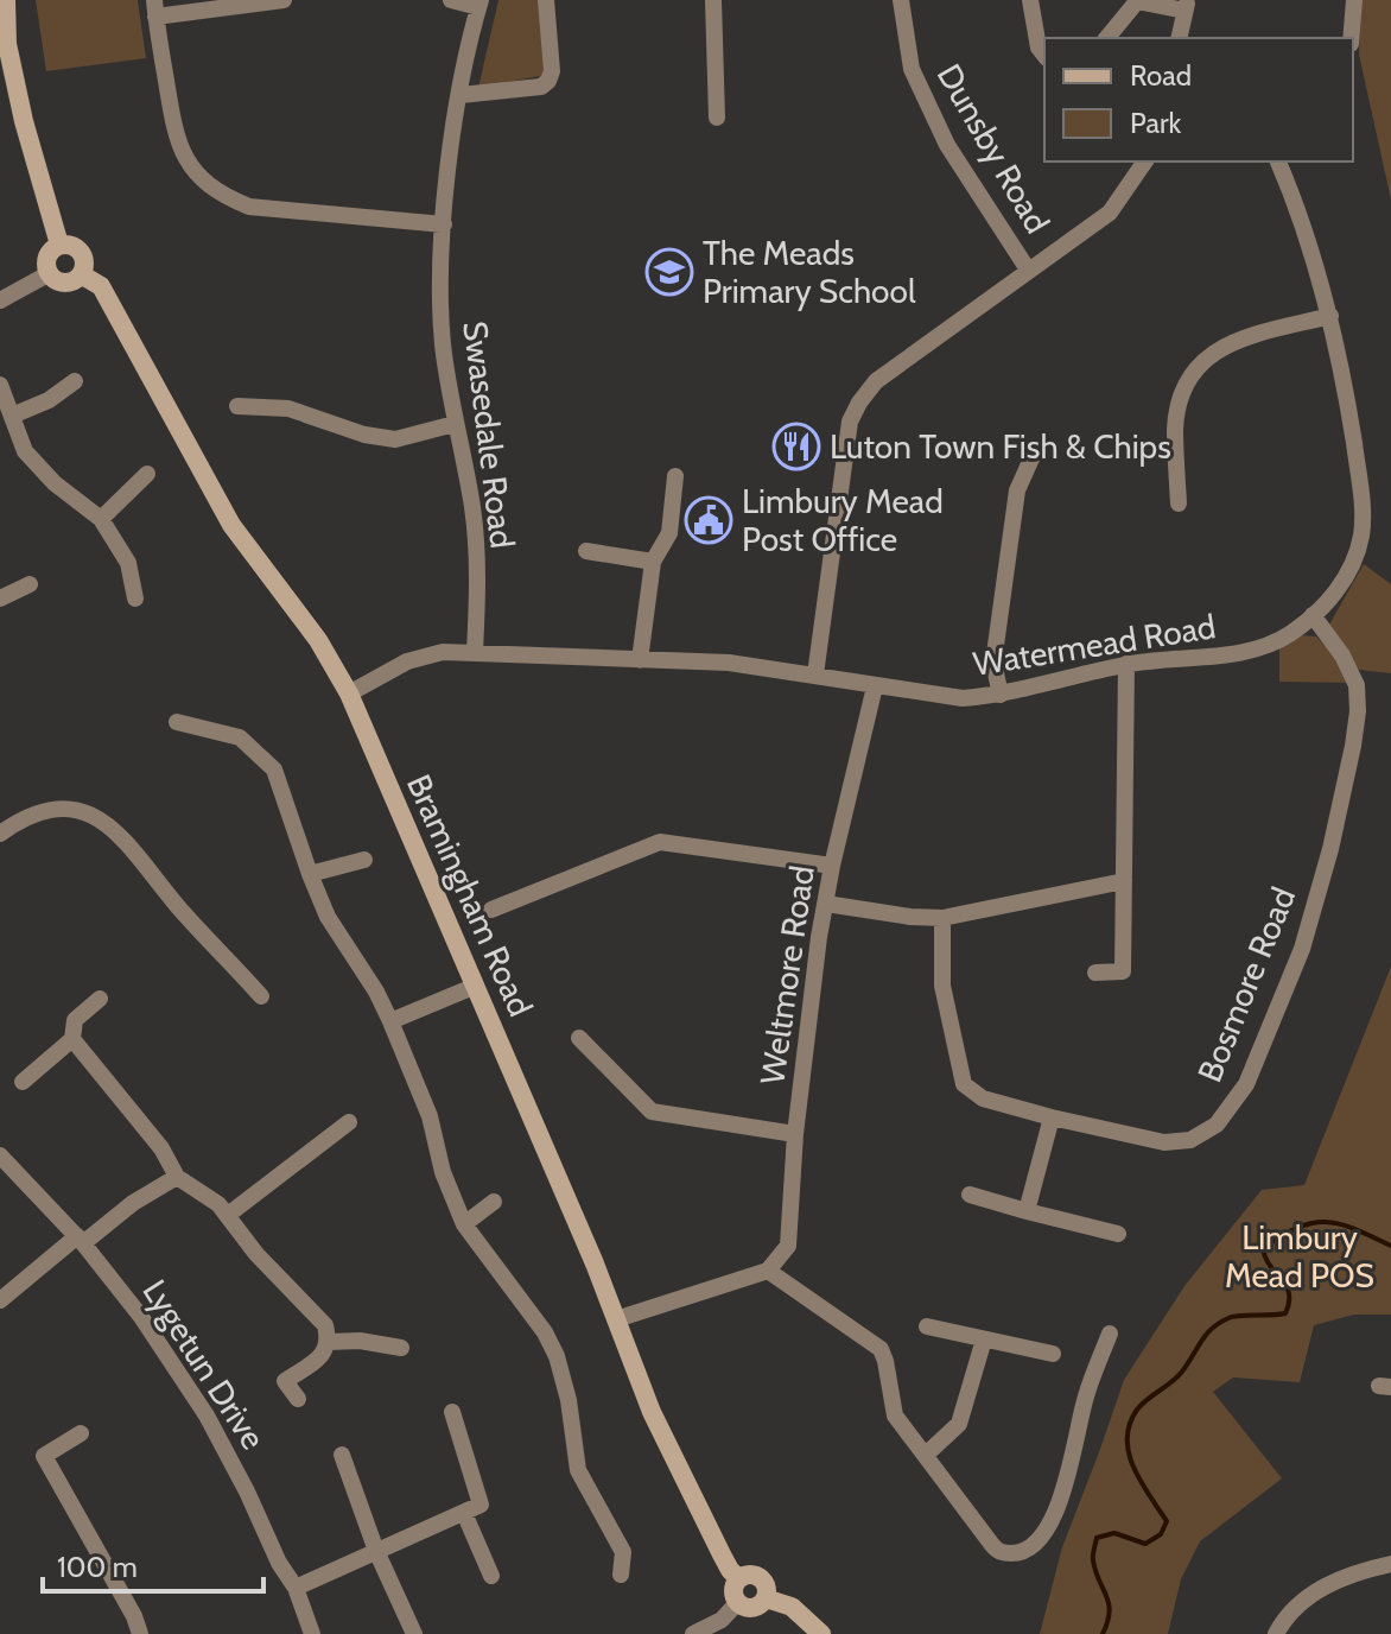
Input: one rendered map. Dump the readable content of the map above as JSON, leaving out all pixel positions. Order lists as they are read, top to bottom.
{
  "streets": {
    "street": [
      "Dunsby Road",
      "Swasedale Road",
      "Watermead Road",
      "Bramingham Road",
      "Weltmore Road",
      "Bosmore Road",
      "Lygetun Drive"
    ]
  },
  "crossings": [
    ["Swasedale Road", "Watermead Road"],
    ["Watermead Road", "Bramingham Road"],
    ["Watermead Road", "Weltmore Road"],
    ["Watermead Road", "Bosmore Road"]
  ],
  "parks": ["Limbury Mead POS"],
  "places": {
    "school or university": ["The Meads Primary School"],
    "restaurant": ["Luton Town Fish & Chips"],
    "public building": ["Limbury Mead Post Office"]
  },
  "legend": ["Road", "Park"],
  "scale_bar": "100 m"
}
